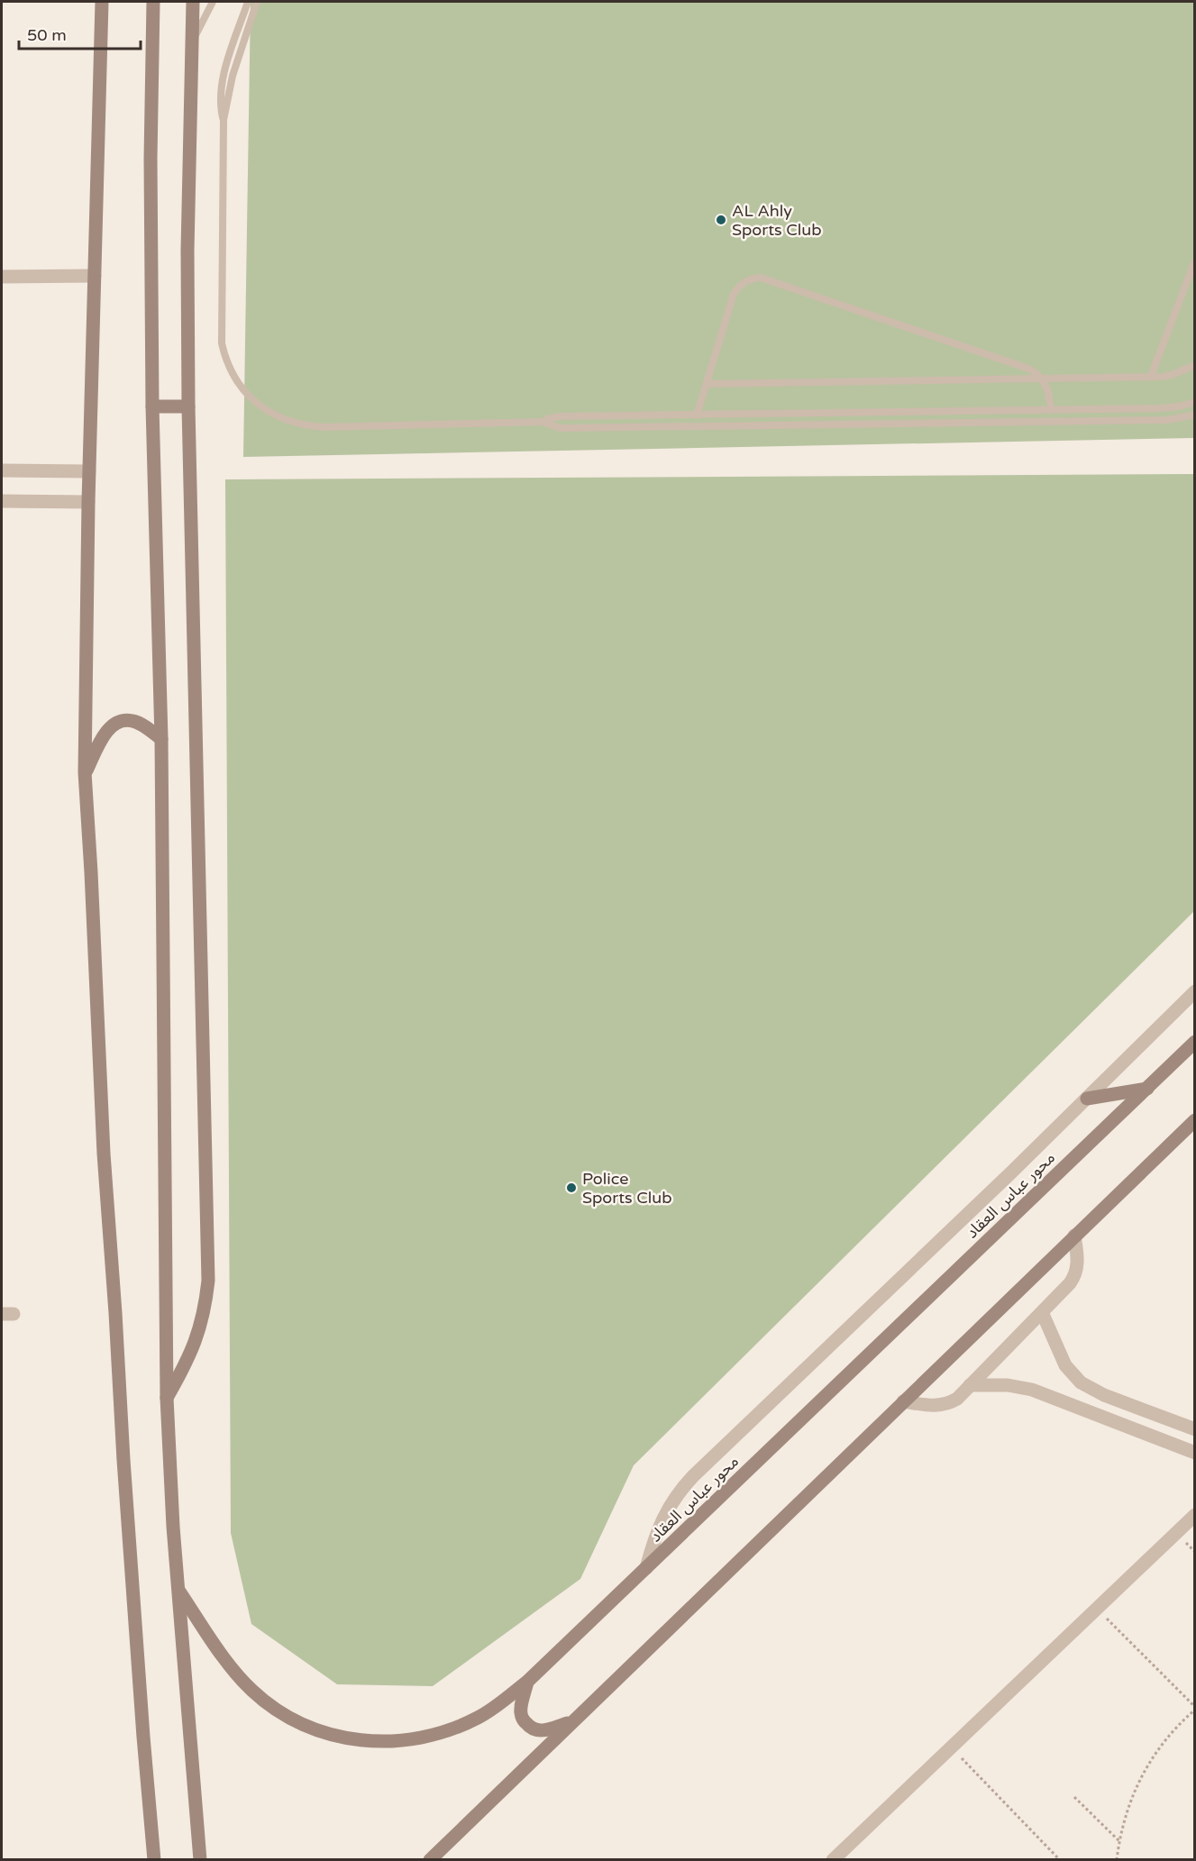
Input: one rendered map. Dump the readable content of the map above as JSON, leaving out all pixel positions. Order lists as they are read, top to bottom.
{
  "streets": {
    "main road": ["محور عباس العقاد"]
  },
  "places": ["AL Ahly Sports Club", "Police Sports Club"],
  "scale_bar": "50 m"
}
